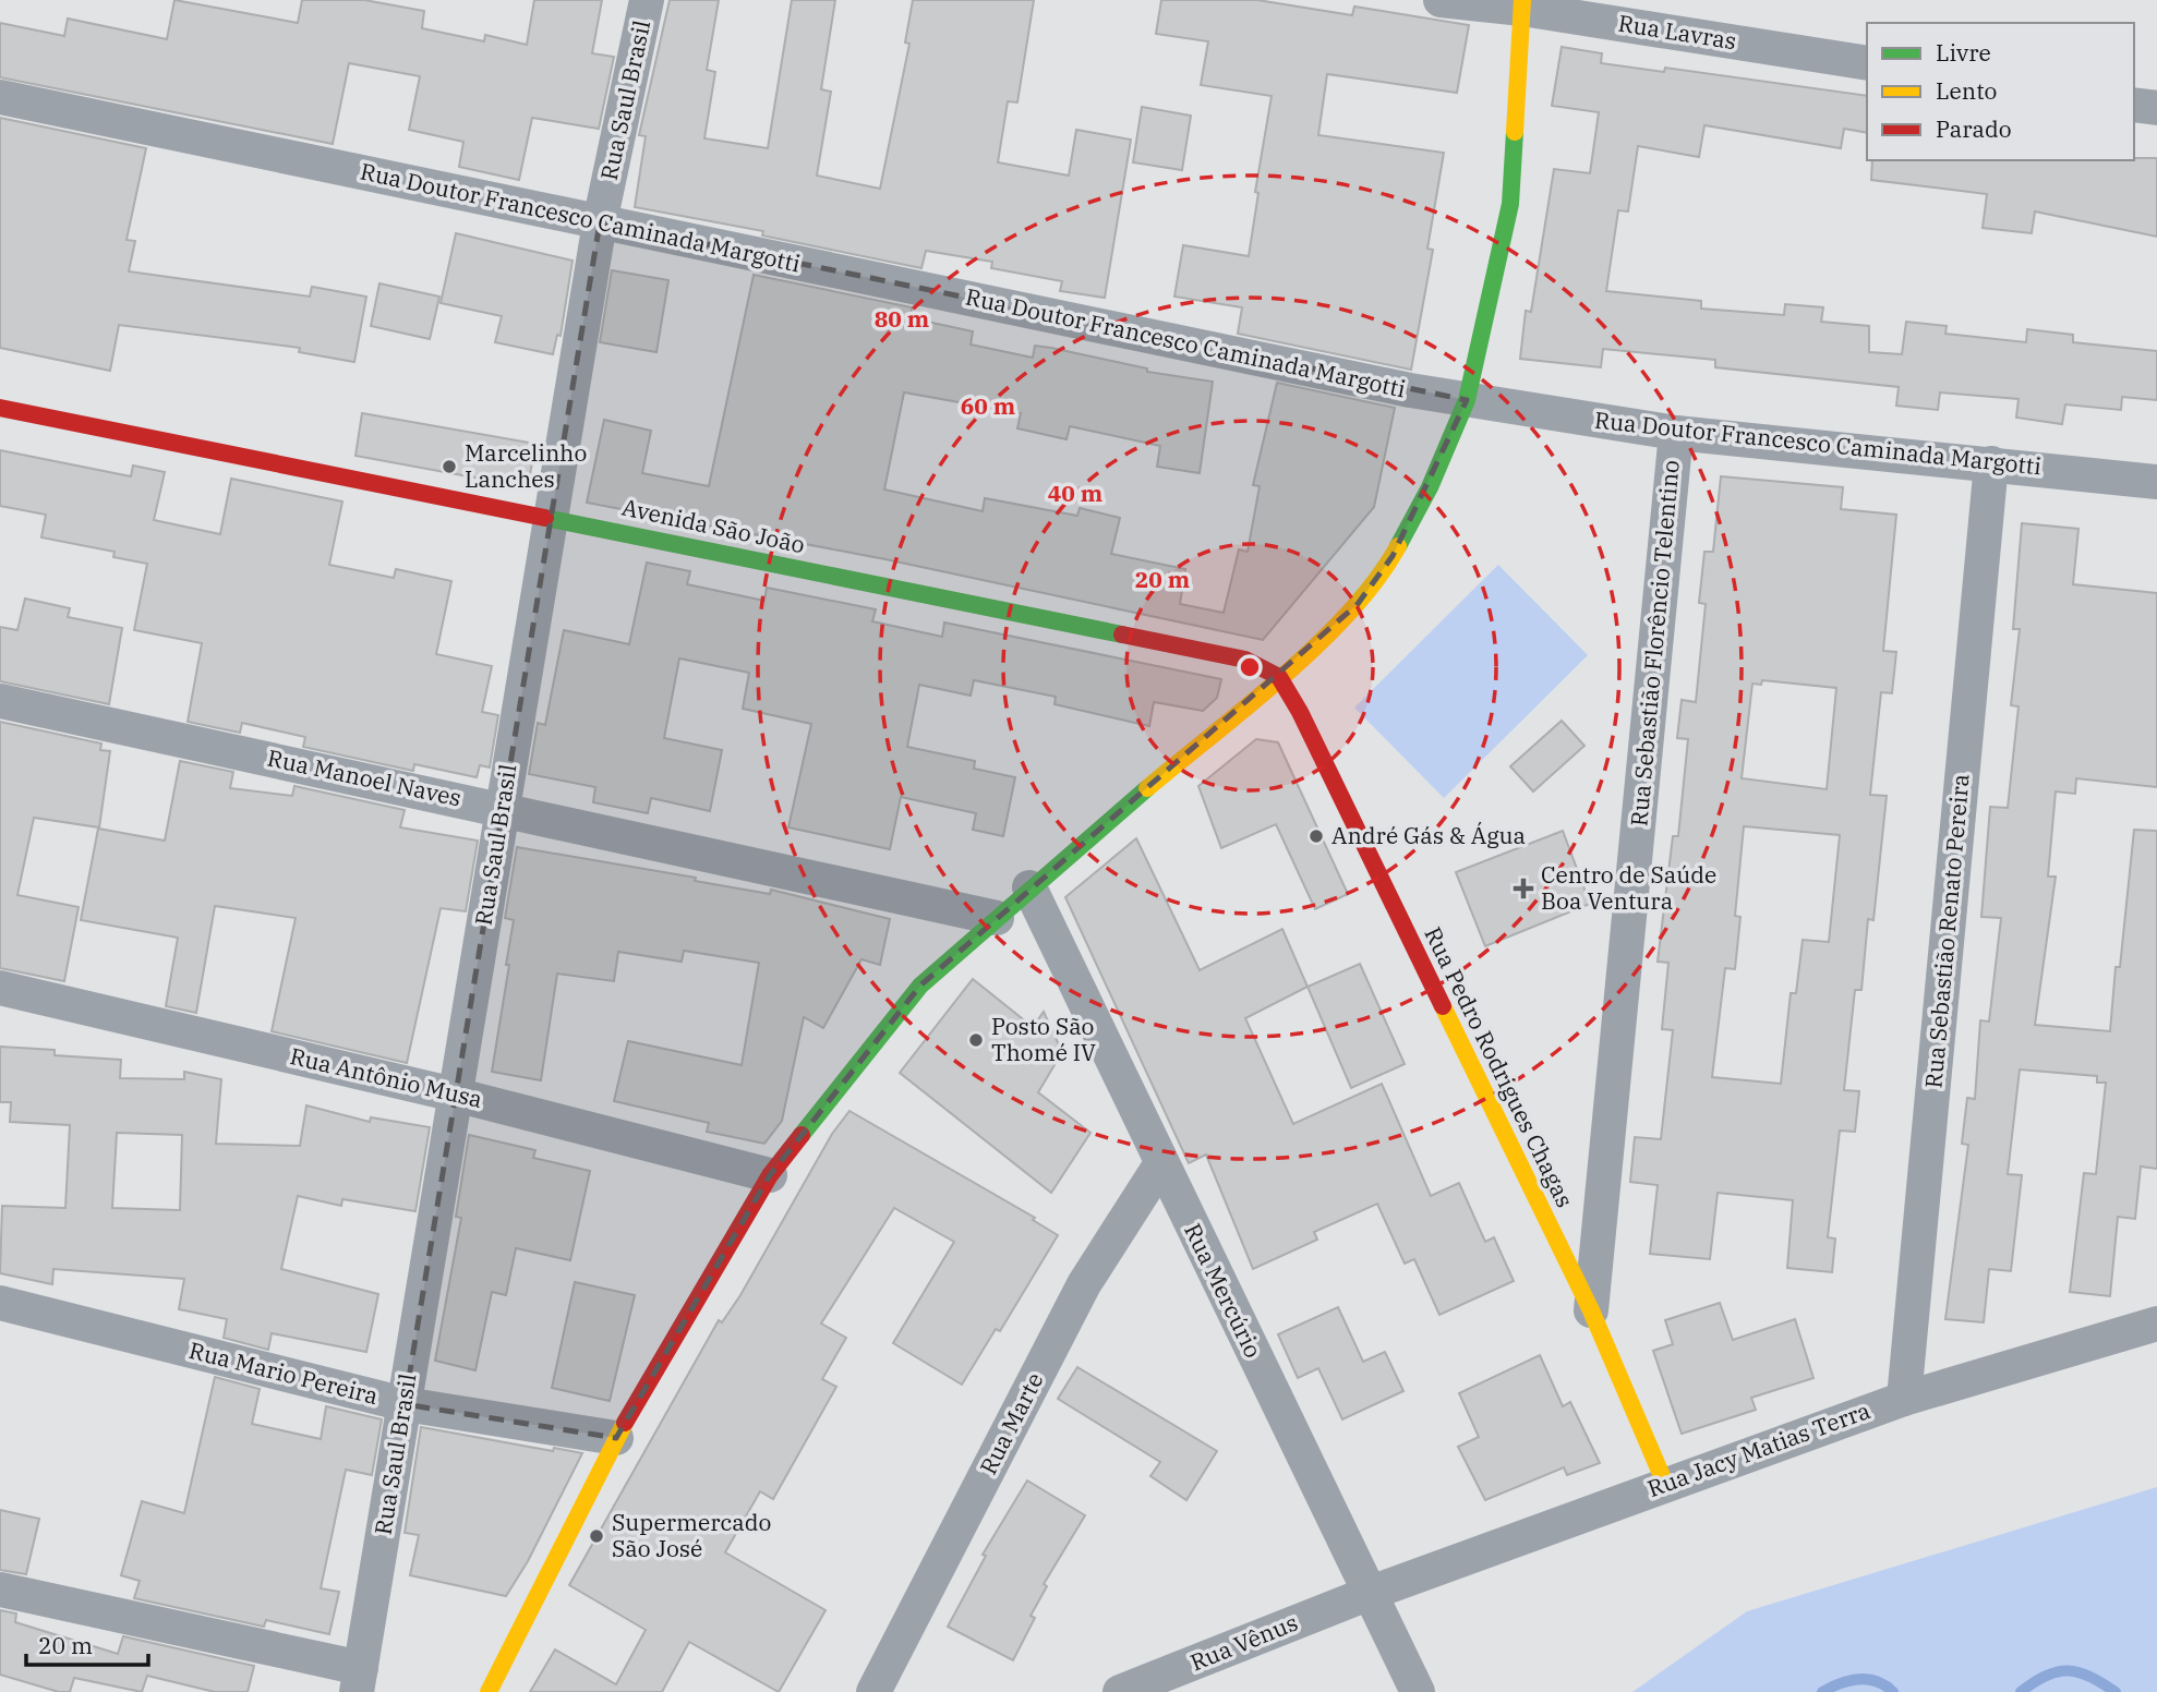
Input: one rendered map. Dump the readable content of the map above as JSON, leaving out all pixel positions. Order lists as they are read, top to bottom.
{
  "streets": {
    "street": [
      "Rua Lavras",
      "Rua Saul Brasil",
      "Rua Doutor Francesco Caminada Margotti",
      "Avenida São João",
      "Rua Sebastião Florêncio Telentino",
      "Rua Manoel Naves",
      "Rua Sebastião Renato Pereira",
      "Rua Pedro Rodrigues Chagas",
      "Rua Antônio Musa",
      "Rua Mercúrio",
      "Rua Mario Pereira",
      "Rua Marte",
      "Rua Jacy Matias Terra",
      "Rua Vênus"
    ]
  },
  "crossings": [
    ["Rua Saul Brasil", "Rua Doutor Francesco Caminada Margotti"],
    ["Rua Saul Brasil", "Avenida São João"],
    ["Rua Saul Brasil", "Rua Manoel Naves"],
    ["Rua Saul Brasil", "Rua Antônio Musa"],
    ["Rua Saul Brasil", "Rua Mario Pereira"],
    ["Rua Doutor Francesco Caminada Margotti", "Rua Sebastião Florêncio Telentino"],
    ["Rua Doutor Francesco Caminada Margotti", "Rua Sebastião Renato Pereira"],
    ["Avenida São João", "Rua Pedro Rodrigues Chagas"],
    ["Rua Sebastião Florêncio Telentino", "Rua Pedro Rodrigues Chagas"],
    ["Rua Sebastião Renato Pereira", "Rua Jacy Matias Terra"],
    ["Rua Pedro Rodrigues Chagas", "Rua Jacy Matias Terra"],
    ["Rua Mercúrio", "Rua Marte"],
    ["Rua Mercúrio", "Rua Jacy Matias Terra"],
    ["Rua Mercúrio", "Rua Vênus"],
    ["Rua Jacy Matias Terra", "Rua Vênus"]
  ],
  "places": {
    "other": [
      "Marcelinho Lanches",
      "André Gás & Água",
      "Posto São Thomé IV",
      "Supermercado São José"
    ],
    "health": ["Centro de Saúde Boa Ventura"]
  },
  "legend": ["Livre", "Lento", "Parado"],
  "scale_bar": "20 m",
  "rings": [
    "80 m",
    "60 m",
    "40 m",
    "20 m"
  ]
}
